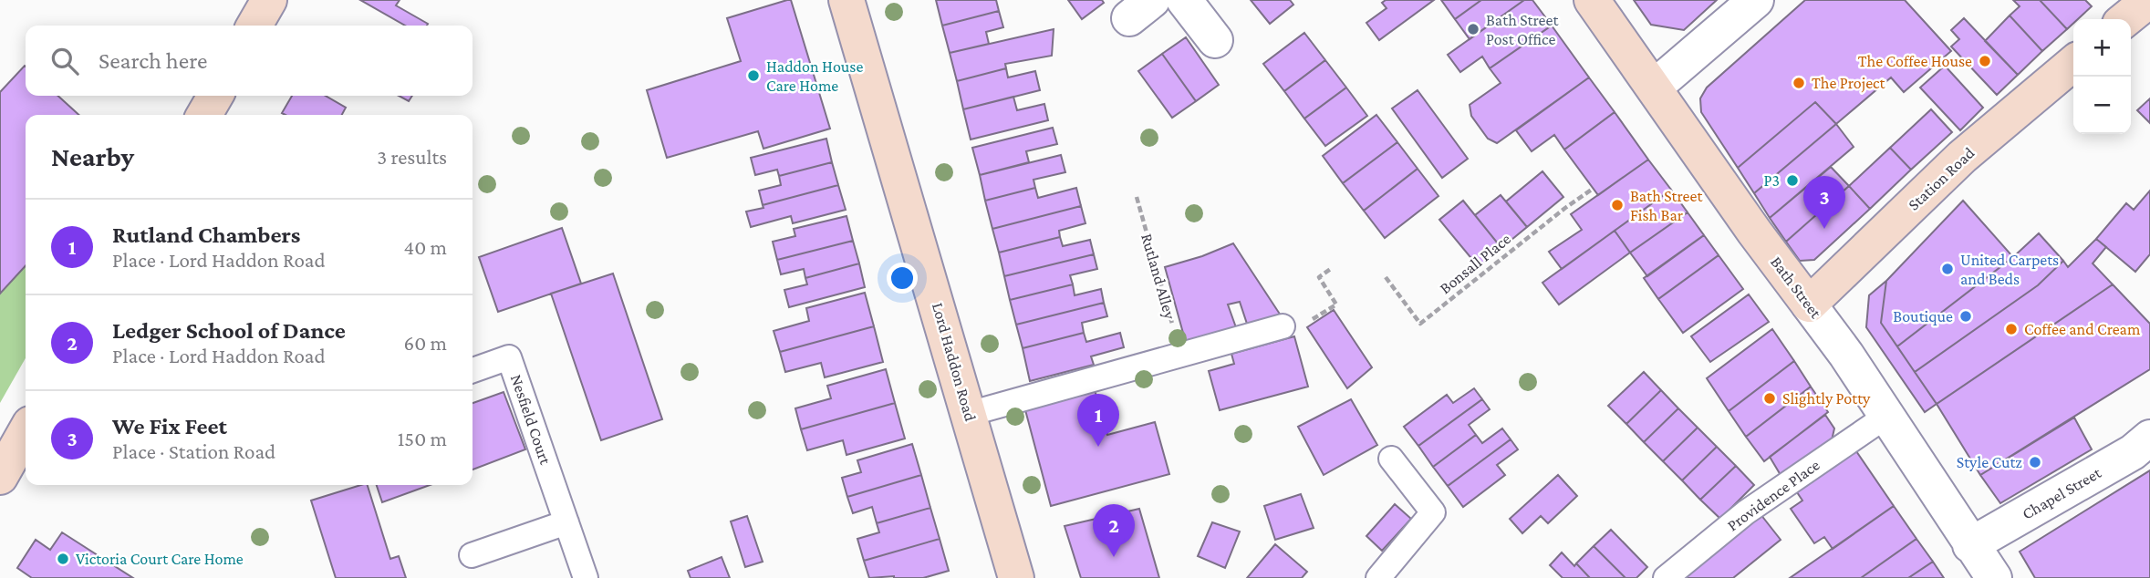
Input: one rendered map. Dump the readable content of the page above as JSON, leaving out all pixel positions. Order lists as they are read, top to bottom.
{
  "streets": {
    "street": [
      "Station Road",
      "Bath Street",
      "Lord Haddon Road",
      "Chapel Street"
    ],
    "lane": ["Nesfield Court", "Providence Place"],
    "path": ["Bonsall Place", "Rutland Alley"]
  },
  "crossings": [
    ["Station Road", "Bath Street"],
    ["Bath Street", "Chapel Street"],
    ["Bath Street", "Providence Place"]
  ],
  "places": [
    "Bath Street Post Office",
    "The Coffee House",
    "Haddon House Care Home",
    "The Project",
    "P3",
    "Bath Street Fish Bar",
    "United Carpets and Beds",
    "Boutique",
    "Coffee and Cream",
    "Slightly Potty",
    "Style Cutz",
    "Victoria Court Care Home"
  ],
  "page": {
    "map_buttons": ["+", "−"],
    "search": "Search here",
    "heading": ["Nearby", "3 results"],
    "pins": ["3", "1", "2"],
    "list": [
      {
        "mark": "1",
        "name": "Rutland Chambers",
        "note": "Place · Lord Haddon Road",
        "value": "40 m"
      },
      {
        "mark": "2",
        "name": "Ledger School of Dance",
        "note": "Place · Lord Haddon Road",
        "value": "60 m"
      },
      {
        "mark": "3",
        "name": "We Fix Feet",
        "note": "Place · Station Road",
        "value": "150 m"
      }
    ]
  }
}
